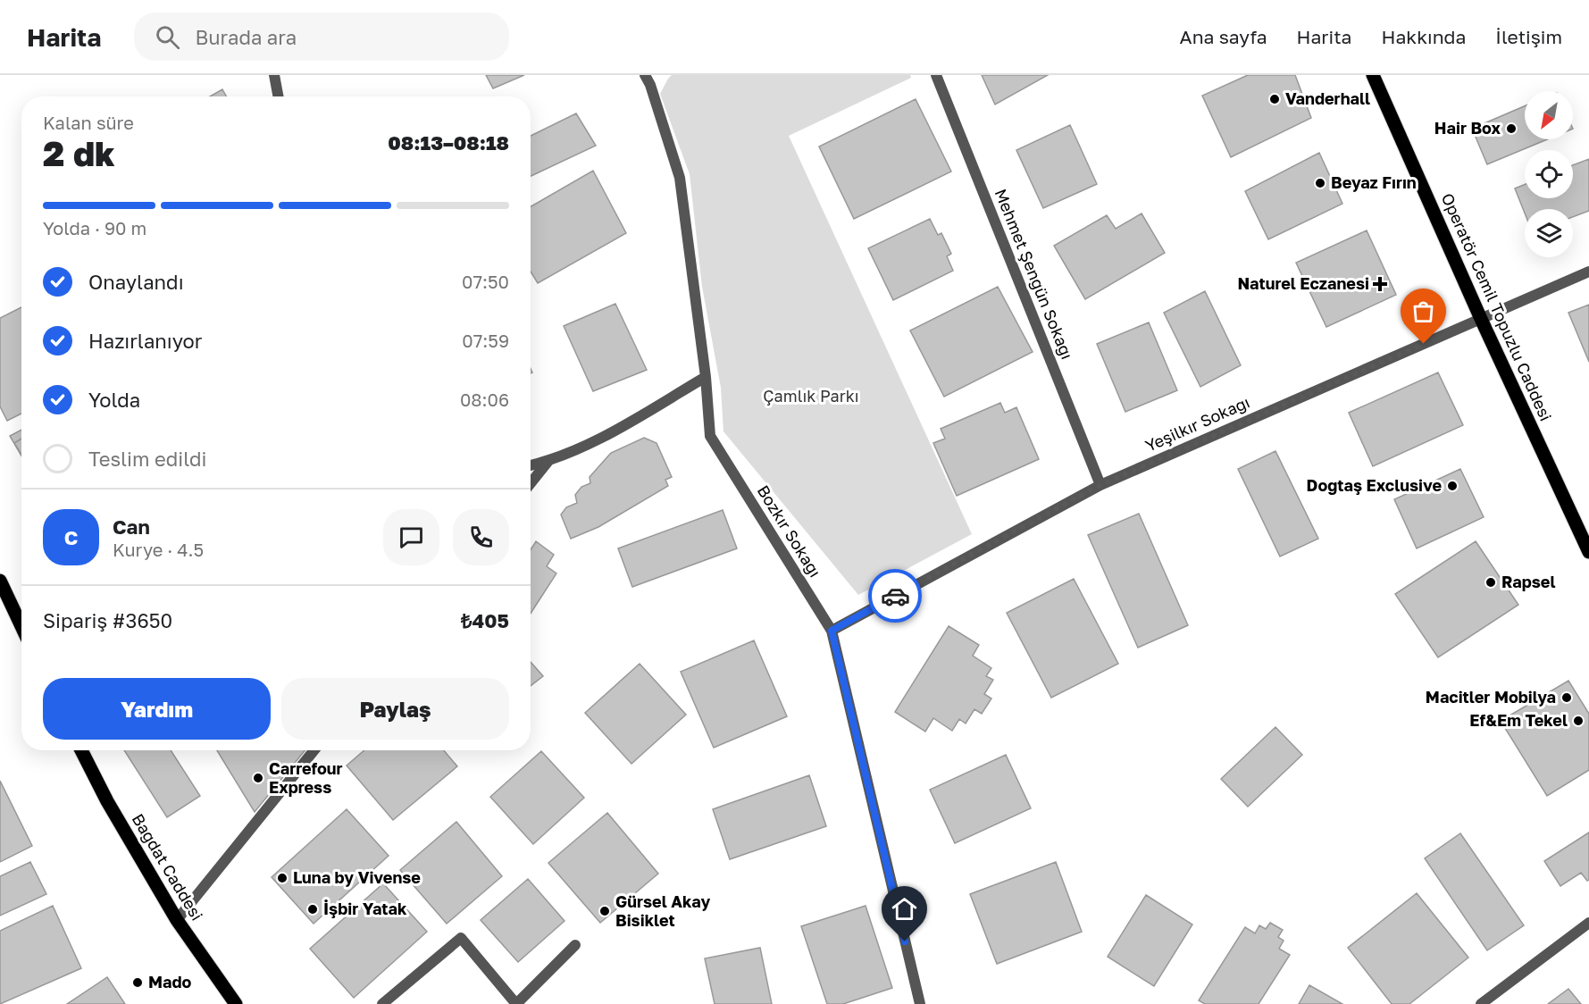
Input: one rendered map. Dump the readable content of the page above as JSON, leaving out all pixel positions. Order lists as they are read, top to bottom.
{
  "streets": {
    "main road": ["Operatör Cemil Topuzlu Caddesi", "Bağdat Caddesi"],
    "street": ["Mehmet Şengün Sokağı", "Yeşilkır Sokağı", "Bozkır Sokağı"]
  },
  "crossings": [
    ["Mehmet Şengün Sokağı", "Yeşilkır Sokağı"],
    ["Operatör Cemil Topuzlu Caddesi", "Yeşilkır Sokağı"],
    ["Yeşilkır Sokağı", "Bozkır Sokağı"]
  ],
  "parks": ["Çamlık Parkı"],
  "places": {
    "other": [
      "Vanderhall",
      "Hair Box",
      "Beyaz Fırın",
      "Doğtaş Exclusive",
      "Rapsel",
      "Macitler Mobilya",
      "Ef&Em Tekel",
      "Carrefour Express",
      "Luna by Vivense",
      "İşbir Yatak",
      "Gürsel Akay Bisiklet",
      "Mado"
    ],
    "health": ["Naturel Eczanesi"]
  },
  "north": "bottom left",
  "page": {
    "header": "Harita",
    "search": "Burada ara",
    "nav": [
      "Ana sayfa",
      "Harita",
      "Hakkında",
      "İletişim"
    ],
    "heading": ["2 dk", "Kalan süre", "08:13–08:18"],
    "panel": [
      "Can",
      "Kurye · 4.5",
      "Sipariş #3650",
      "₺405"
    ],
    "bar": "Yolda · 90 m",
    "list": [
      ["Onaylandı", "07:50"],
      ["Hazırlanıyor", "07:59"],
      ["Yolda", "08:06"],
      "Teslim edildi"
    ],
    "round": "C",
    "buttons": ["Yardım", "Paylaş"]
  }
}
